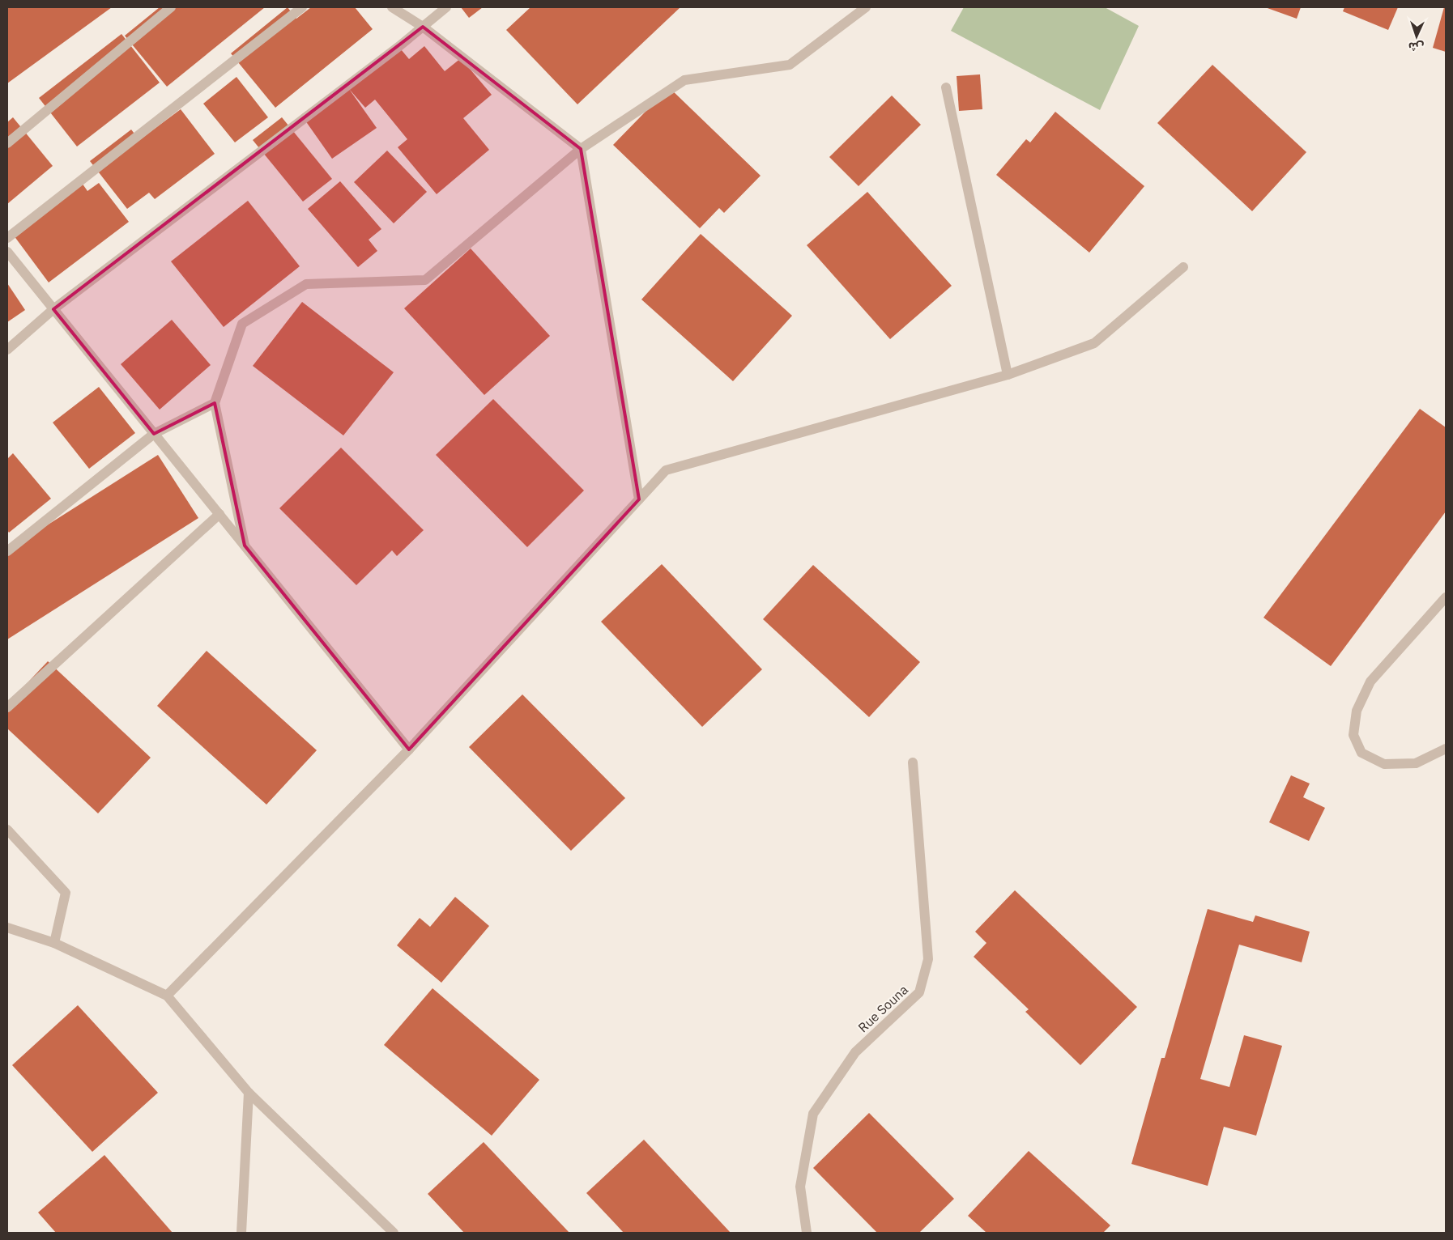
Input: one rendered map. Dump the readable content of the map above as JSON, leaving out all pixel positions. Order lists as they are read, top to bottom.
{
  "streets": {
    "street": ["Rue Souna"]
  },
  "north": "bottom"
}
